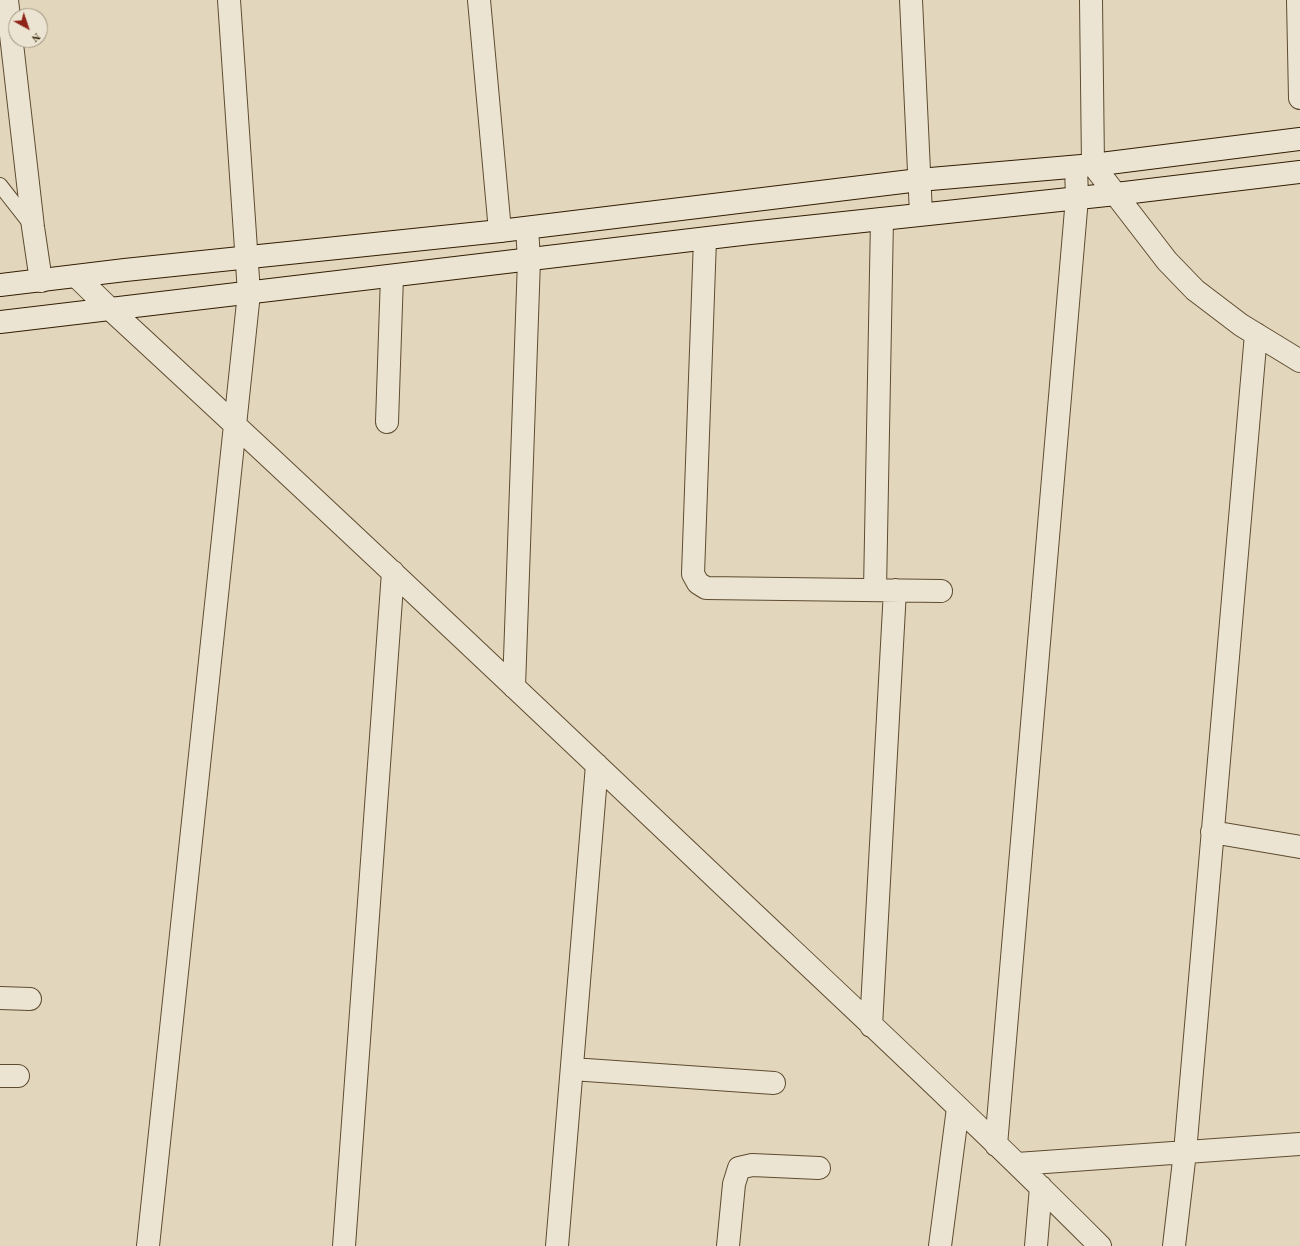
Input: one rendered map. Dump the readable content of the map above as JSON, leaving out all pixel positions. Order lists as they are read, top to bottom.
{
  "north": "bottom right"
}
